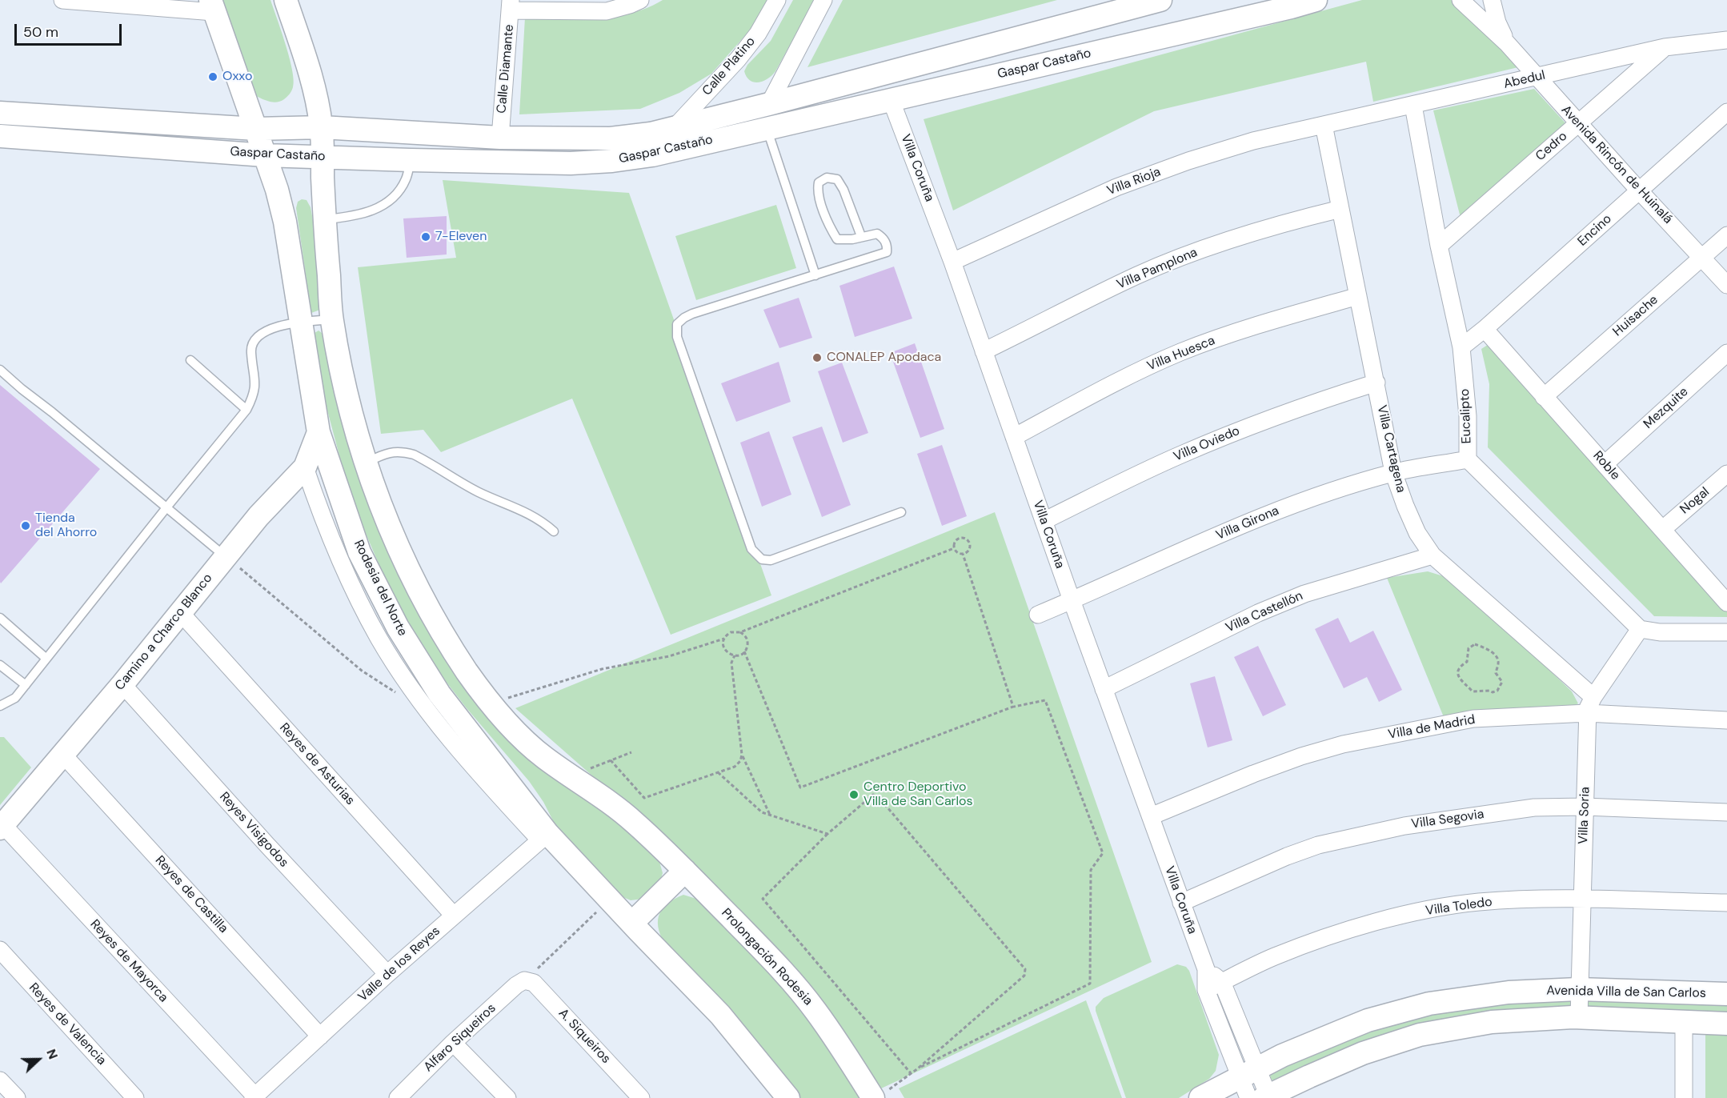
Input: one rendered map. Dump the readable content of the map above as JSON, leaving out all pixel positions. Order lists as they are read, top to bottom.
{
  "streets": {
    "street": [
      "Gaspar Castaño",
      "Calle Platino",
      "Calle Diamante",
      "Abedul",
      "Cedro",
      "Avenida Rincón de Huinalá",
      "Villa Coruña",
      "Villa Rioja",
      "Encino",
      "Villa Pamplona",
      "Huisache",
      "Villa Huesca",
      "Mezquite",
      "Eucalipto",
      "Villa Oviedo",
      "Villa Cartagena",
      "Roble",
      "Nogal",
      "Villa Girona",
      "Rodesia del Norte",
      "Villa Castellón",
      "Camino a Charco Blanco",
      "Villa de Madrid",
      "Reyes de Asturias",
      "Villa Soria",
      "Villa Segovia",
      "Reyes Visigodos",
      "Reyes de Castilla",
      "Villa Toledo",
      "Prolongación Rodesia",
      "Reyes de Mayorca",
      "Valle de los Reyes",
      "Avenida Villa de San Carlos",
      "Reyes de Valencia",
      "A. Siqueiros",
      "Alfaro Siqueiros"
    ]
  },
  "crossings": [
    ["Gaspar Castaño", "Calle Platino"],
    ["Gaspar Castaño", "Calle Diamante"],
    ["Gaspar Castaño", "Villa Coruña"],
    ["Gaspar Castaño", "Rodesia del Norte"],
    ["Abedul", "Cedro"],
    ["Abedul", "Avenida Rincón de Huinalá"],
    ["Abedul", "Villa Rioja"],
    ["Abedul", "Eucalipto"],
    ["Abedul", "Villa Cartagena"],
    ["Cedro", "Avenida Rincón de Huinalá"],
    ["Cedro", "Eucalipto"],
    ["Avenida Rincón de Huinalá", "Encino"],
    ["Avenida Rincón de Huinalá", "Huisache"],
    ["Villa Coruña", "Villa Rioja"],
    ["Villa Coruña", "Villa Pamplona"],
    ["Villa Coruña", "Villa Huesca"],
    ["Villa Coruña", "Villa Oviedo"],
    ["Villa Coruña", "Villa Girona"],
    ["Villa Coruña", "Villa Castellón"],
    ["Villa Coruña", "Villa de Madrid"],
    ["Villa Coruña", "Villa Segovia"],
    ["Villa Coruña", "Villa Toledo"],
    ["Villa Coruña", "Avenida Villa de San Carlos"],
    ["Villa Rioja", "Villa Cartagena"],
    ["Encino", "Eucalipto"],
    ["Encino", "Roble"],
    ["Villa Pamplona", "Villa Cartagena"],
    ["Huisache", "Roble"],
    ["Villa Huesca", "Villa Cartagena"],
    ["Mezquite", "Roble"],
    ["Eucalipto", "Villa Girona"],
    ["Eucalipto", "Villa Soria"],
    ["Villa Oviedo", "Villa Cartagena"],
    ["Villa Cartagena", "Villa Girona"],
    ["Villa Cartagena", "Villa Castellón"],
    ["Villa Cartagena", "Villa Soria"],
    ["Roble", "Nogal"],
    ["Rodesia del Norte", "Camino a Charco Blanco"],
    ["Rodesia del Norte", "Valle de los Reyes"],
    ["Camino a Charco Blanco", "Reyes de Asturias"],
    ["Camino a Charco Blanco", "Reyes Visigodos"],
    ["Camino a Charco Blanco", "Reyes de Castilla"],
    ["Camino a Charco Blanco", "Reyes de Mayorca"],
    ["Villa de Madrid", "Villa Soria"],
    ["Reyes de Asturias", "Valle de los Reyes"],
    ["Villa Soria", "Villa Segovia"],
    ["Villa Soria", "Villa Toledo"],
    ["Villa Soria", "Avenida Villa de San Carlos"],
    ["Reyes Visigodos", "Valle de los Reyes"],
    ["Reyes de Castilla", "Valle de los Reyes"],
    ["Reyes de Mayorca", "Valle de los Reyes"],
    ["A. Siqueiros", "Alfaro Siqueiros"]
  ],
  "places": [
    "Oxxo",
    "7-Eleven",
    "CONALEP Apodaca",
    "Tienda del Ahorro",
    "Centro Deportivo Villa de San Carlos"
  ],
  "scale_bar": "50 m",
  "north": "right"
}
